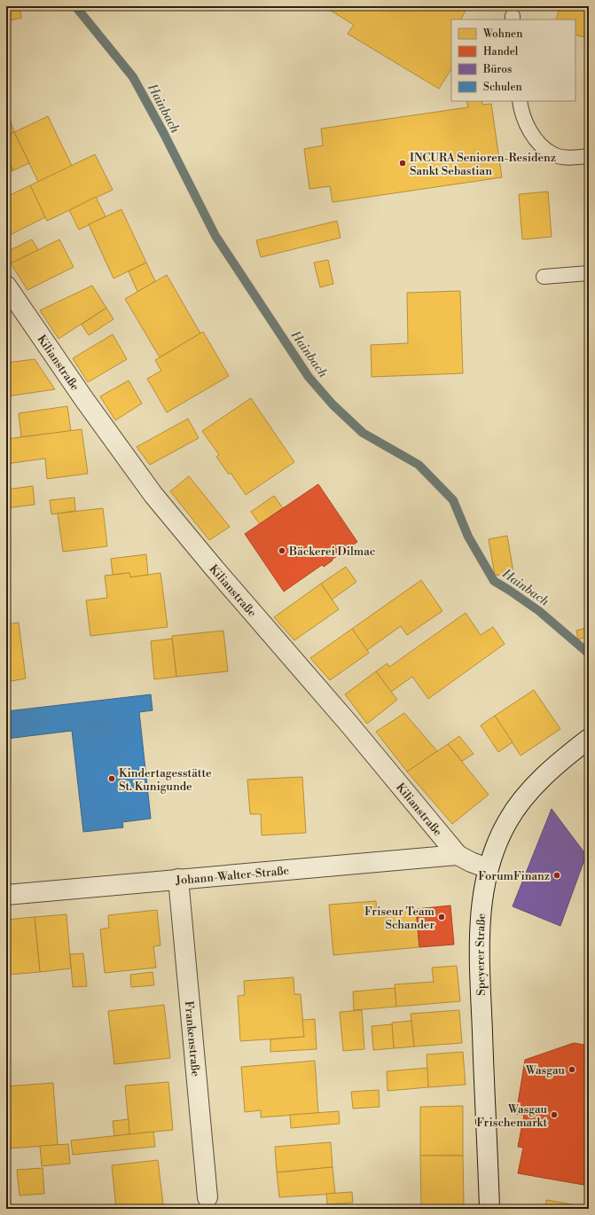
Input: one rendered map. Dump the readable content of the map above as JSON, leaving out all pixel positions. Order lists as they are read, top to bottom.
{
  "streets": {
    "street": [
      "Kilianstraße",
      "Johann-Walter-Straße",
      "Speyerer Straße",
      "Frankenstraße"
    ]
  },
  "crossings": [
    ["Kilianstraße", "Johann-Walter-Straße"],
    ["Kilianstraße", "Speyerer Straße"],
    ["Johann-Walter-Straße", "Frankenstraße"]
  ],
  "water": ["Hainbach"],
  "places": [
    "INCURA Senioren-Residenz Sankt Sebastian",
    "Bäckerei Dilmac",
    "Kindertagesstätte St. Kunigunde",
    "ForumFinanz",
    "Friseur Team Schander",
    "Wasgau",
    "Wasgau Frischemarkt"
  ],
  "legend": [
    "Wohnen",
    "Handel",
    "Büros",
    "Schulen"
  ]
}
